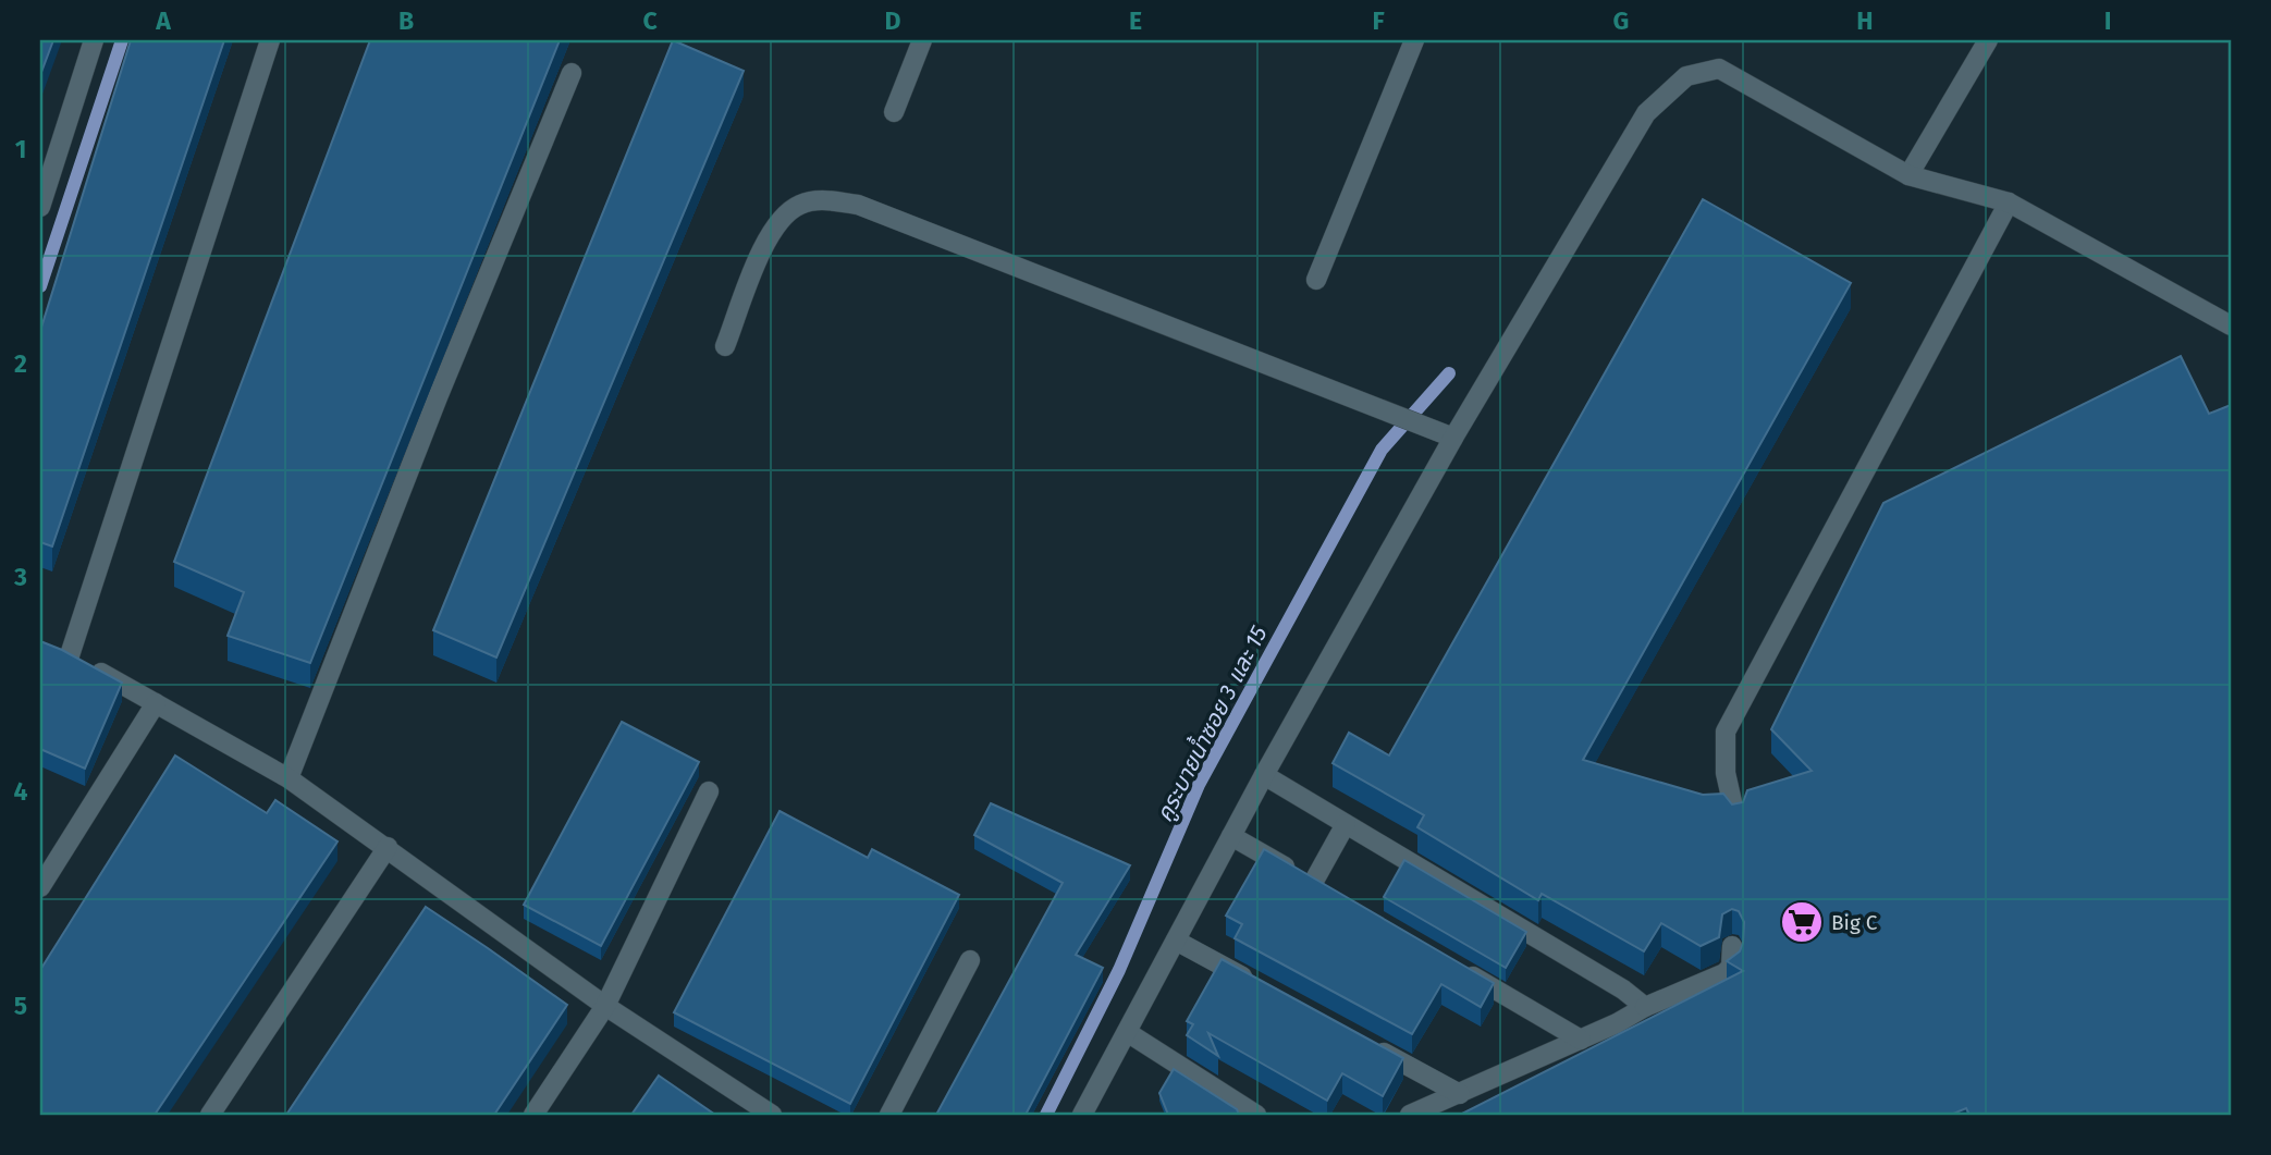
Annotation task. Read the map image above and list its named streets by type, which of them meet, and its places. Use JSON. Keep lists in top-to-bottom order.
{
  "water": ["คูระบายน้ำซอย 3 และ 15"],
  "places": {
    "supermarket": ["Big C"]
  },
  "grid": {
    "columns": [
      "A",
      "B",
      "C",
      "D",
      "E",
      "F",
      "G",
      "H",
      "I"
    ],
    "rows": [
      "1",
      "2",
      "3",
      "4",
      "5"
    ]
  }
}
